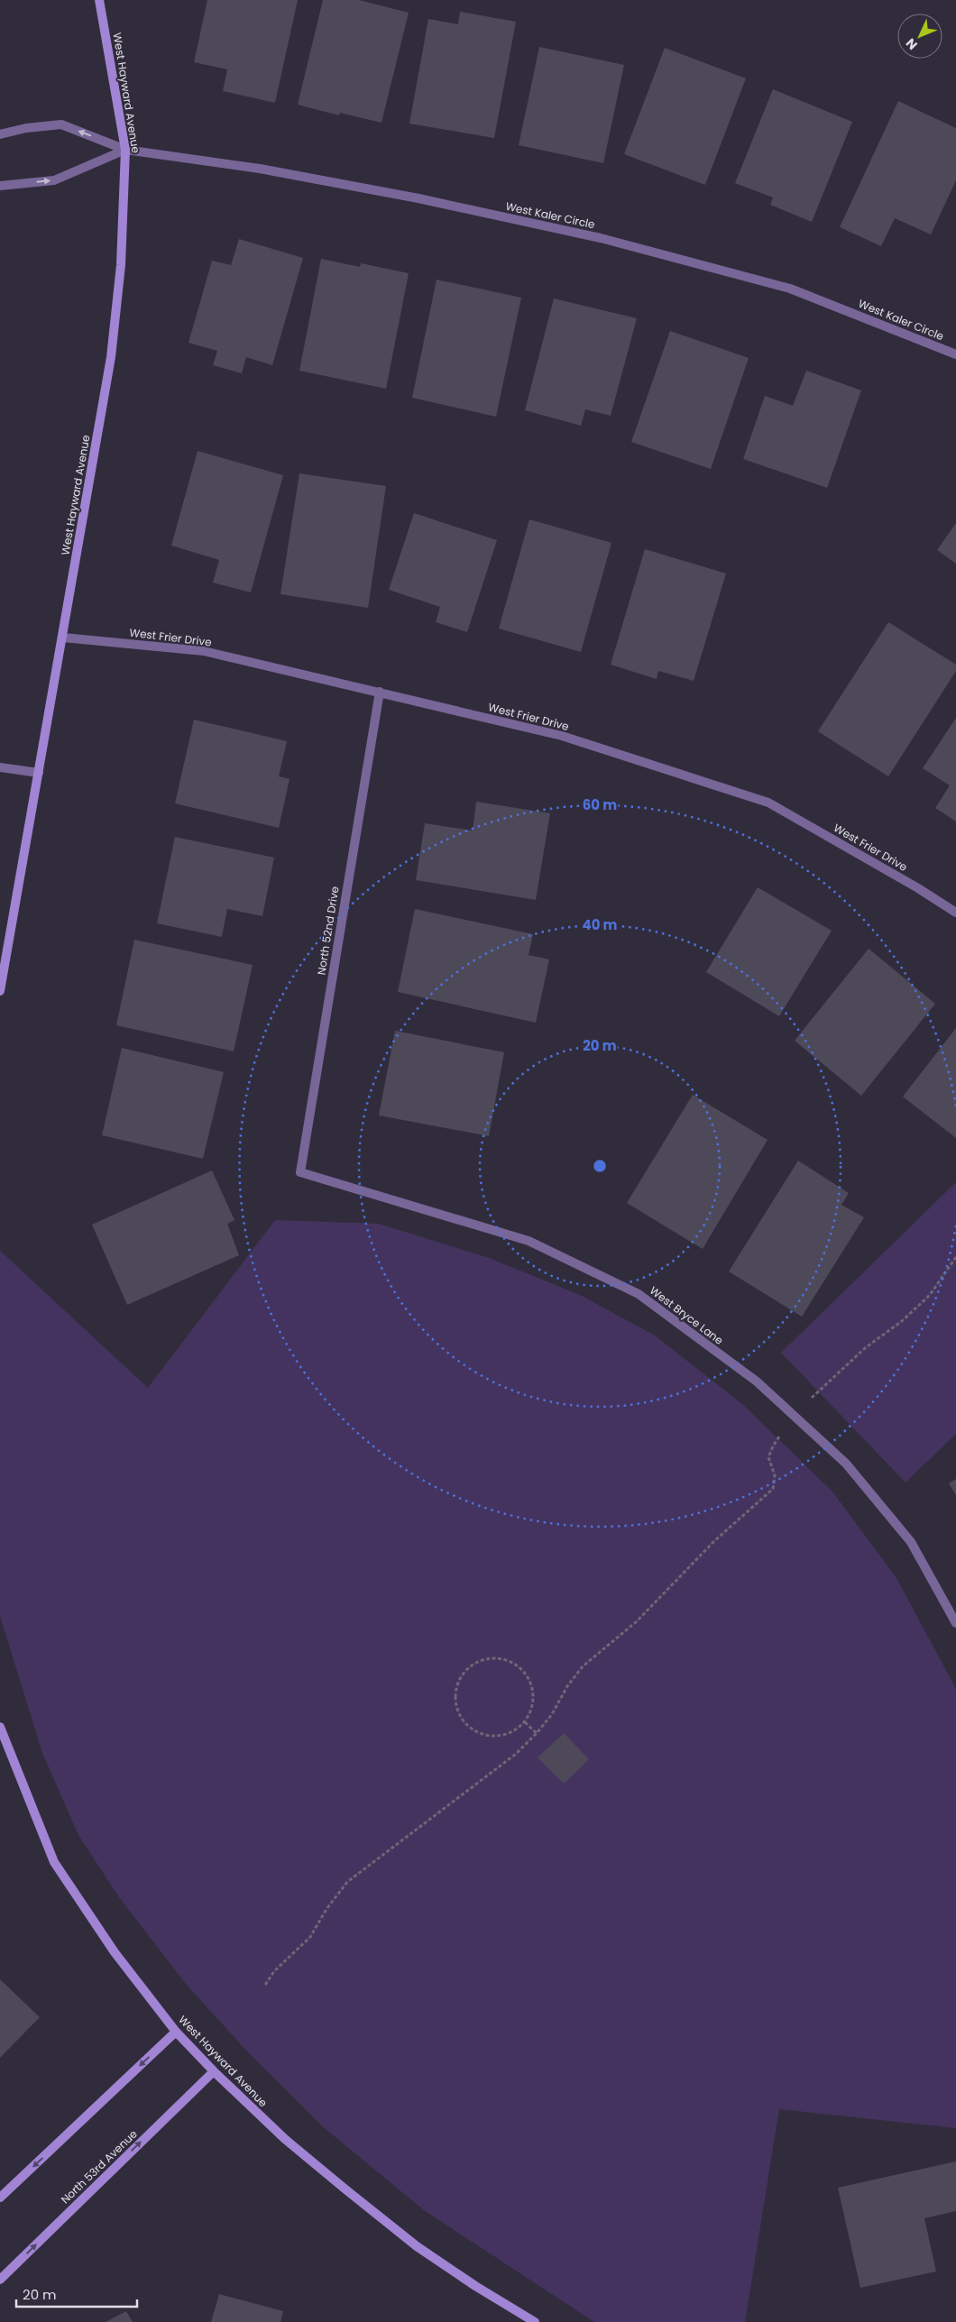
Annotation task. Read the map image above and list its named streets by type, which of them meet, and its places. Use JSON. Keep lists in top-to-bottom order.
{
  "streets": {
    "street": [
      "West Hayward Avenue",
      "West Kaler Circle",
      "West Frier Drive",
      "North 52nd Drive",
      "West Bryce Lane",
      "North 53rd Avenue"
    ]
  },
  "crossings": [
    ["West Hayward Avenue", "West Kaler Circle"],
    ["West Hayward Avenue", "West Frier Drive"],
    ["West Hayward Avenue", "North 53rd Avenue"],
    ["West Frier Drive", "North 52nd Drive"],
    ["North 52nd Drive", "West Bryce Lane"]
  ],
  "scale_bar": "20 m",
  "north": "bottom left",
  "rings": ["60 m", "40 m", "20 m"]
}
